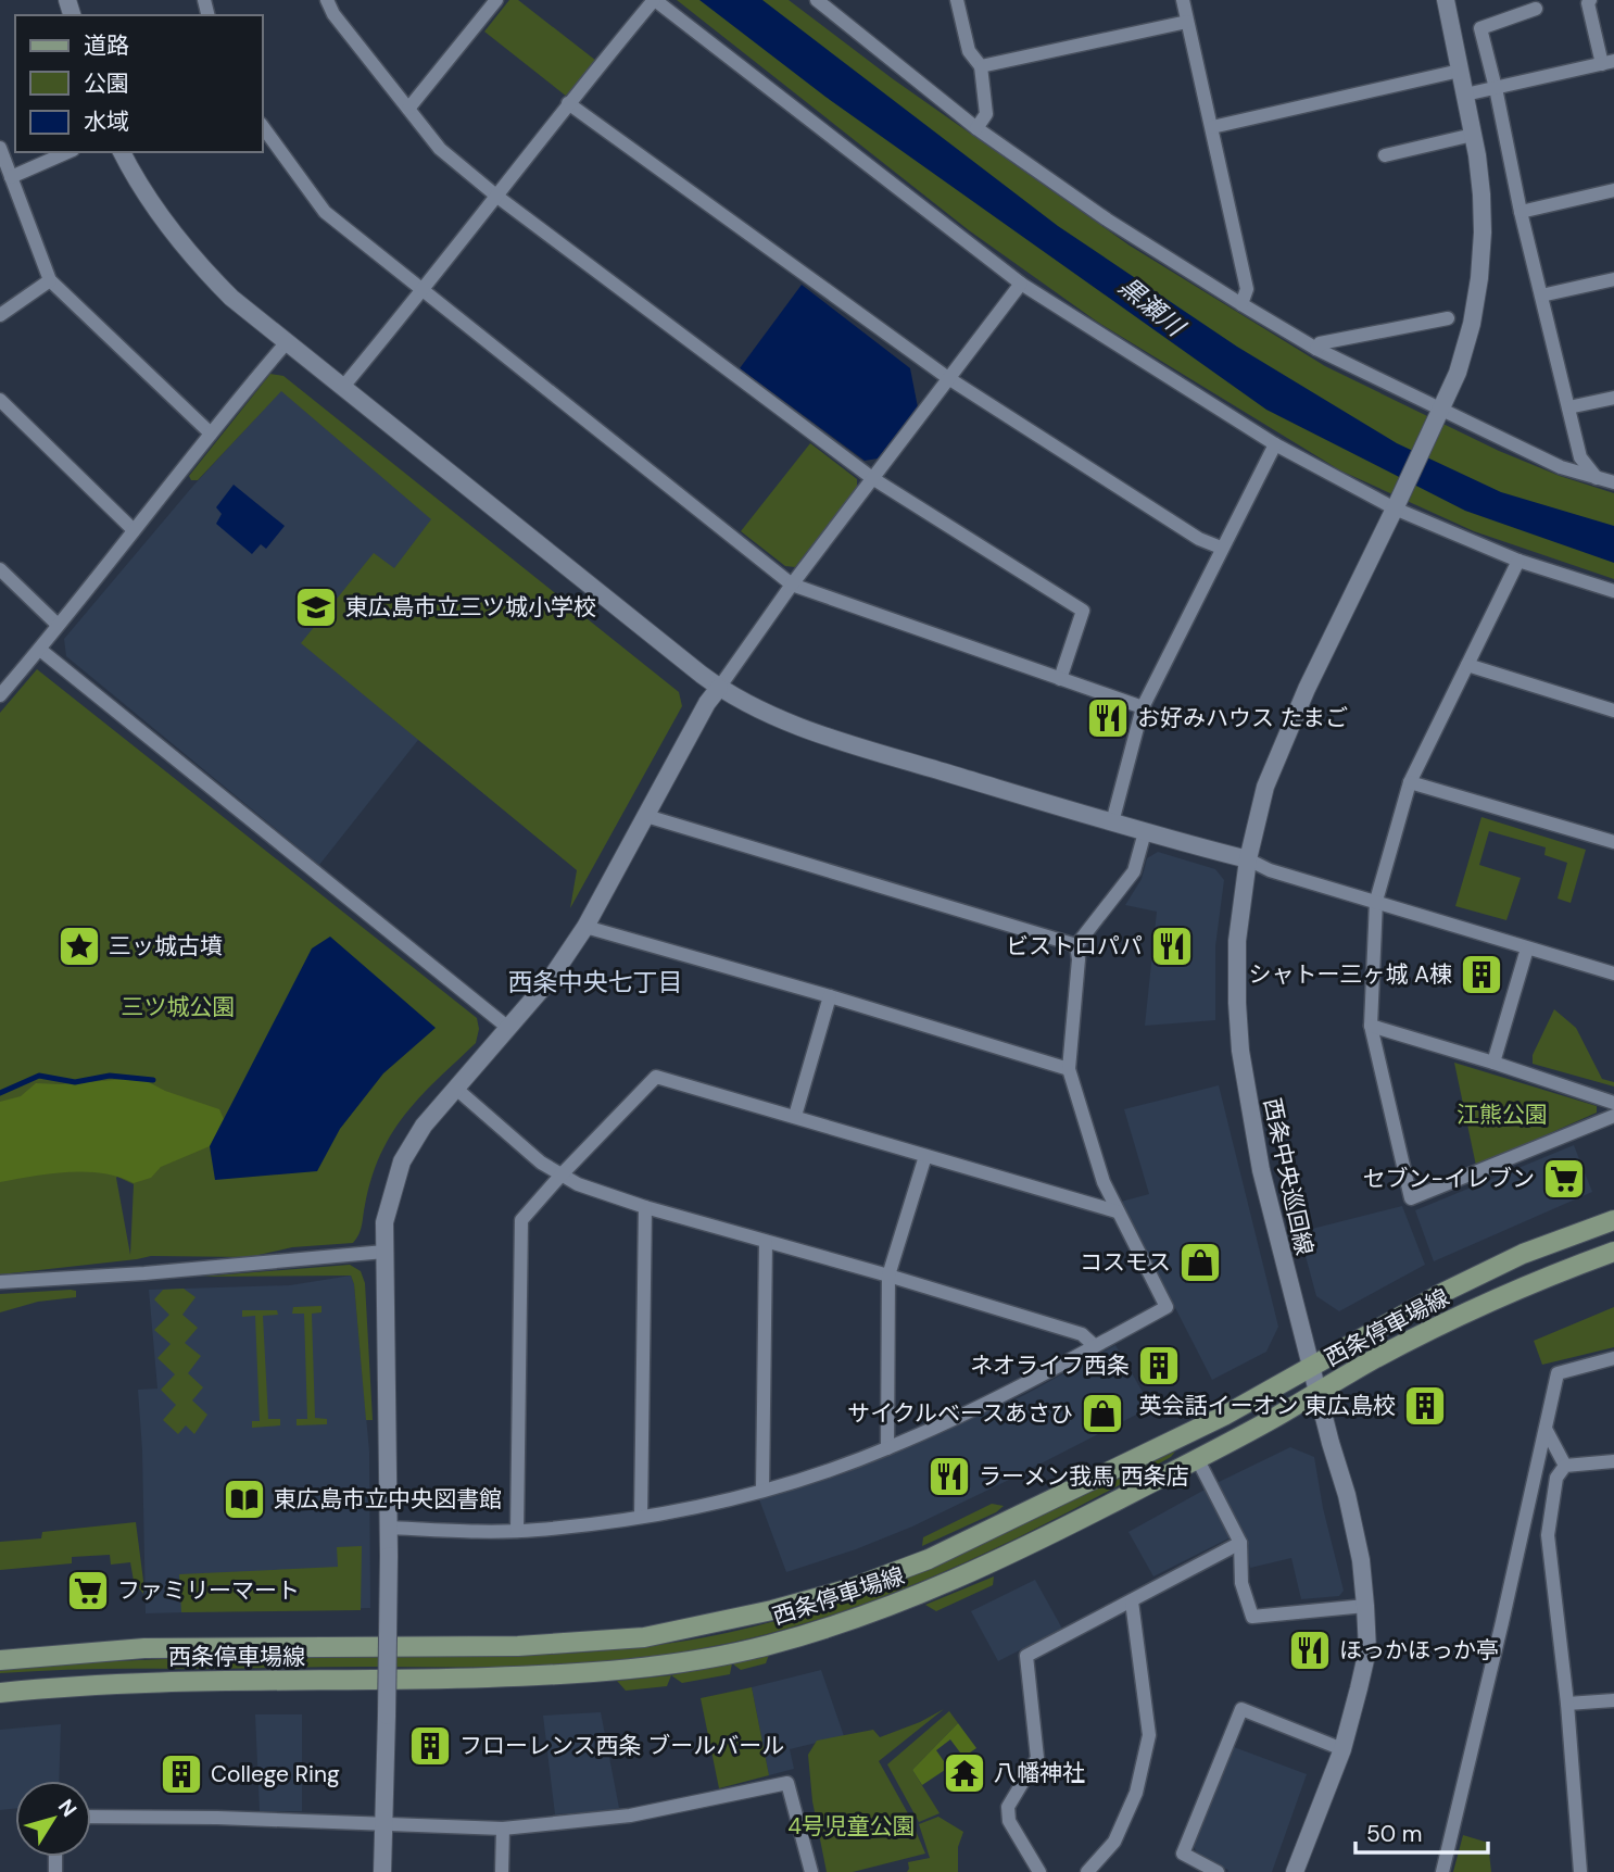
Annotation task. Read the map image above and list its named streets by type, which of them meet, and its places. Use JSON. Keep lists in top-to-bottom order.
{
  "streets": {
    "main road": ["西条停車場線"],
    "street": ["西条中央巡回線"]
  },
  "crossings": [
    ["西条中央巡回線", "西条停車場線"]
  ],
  "districts": ["西条中央七丁目"],
  "water": ["黒瀬川"],
  "parks": ["三ツ城公園", "江熊公園", "4号児童公園"],
  "places": {
    "school or university": ["東広島市立三ツ城小学校"],
    "restaurant": [
      "お好みハウス たまご",
      "ビストロパパ",
      "ラーメン我馬 西条店",
      "ほっかほっか亭"
    ],
    "place": ["三ッ城古墳"],
    "building": [
      "シャトー三ヶ城 A棟",
      "ネオライフ西条",
      "英会話イーオン 東広島校",
      "フローレンス西条 ブールバール",
      "College Ring"
    ],
    "supermarket": ["セブン-イレブン", "ファミリーマート"],
    "shop": ["コスモス", "サイクルベースあさひ"],
    "library": ["東広島市立中央図書館"],
    "temple": ["八幡神社"]
  },
  "legend": ["道路", "公園", "水域"],
  "scale_bar": "50 m",
  "north": "top right"
}
